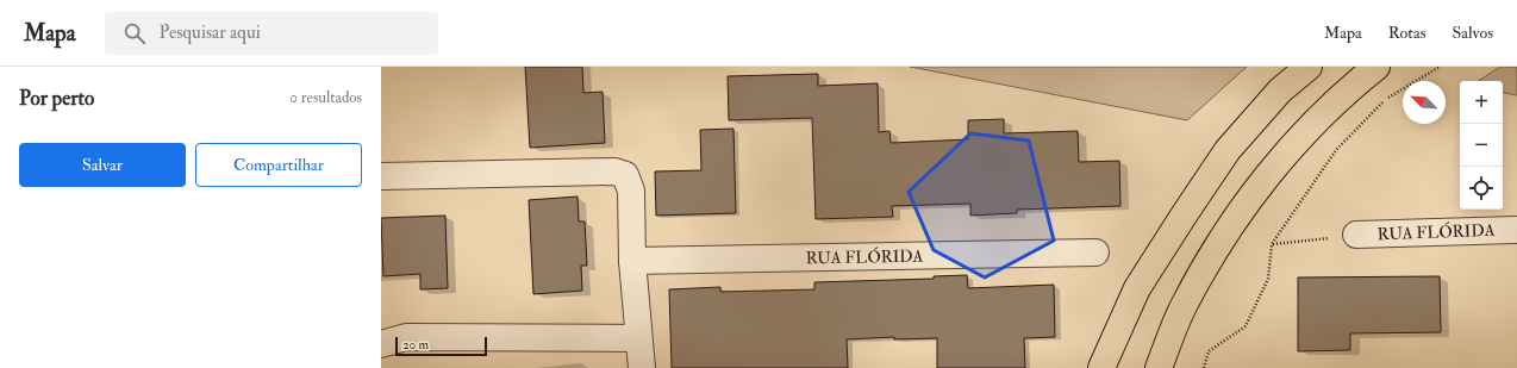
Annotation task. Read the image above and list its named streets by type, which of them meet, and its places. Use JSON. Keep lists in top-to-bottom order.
{
  "streets": {
    "street": ["RUA FLÓRIDA"]
  },
  "scale_bar": "20 m",
  "north": "top left",
  "page": {
    "header": "Mapa",
    "search": "Pesquisar aqui",
    "nav": ["Mapa", "Rotas", "Salvos"],
    "heading": ["Por perto", "0 resultados"],
    "map_buttons": ["+", "−"],
    "buttons": ["Salvar", "Compartilhar"],
    "scale": "20 m"
  }
}
